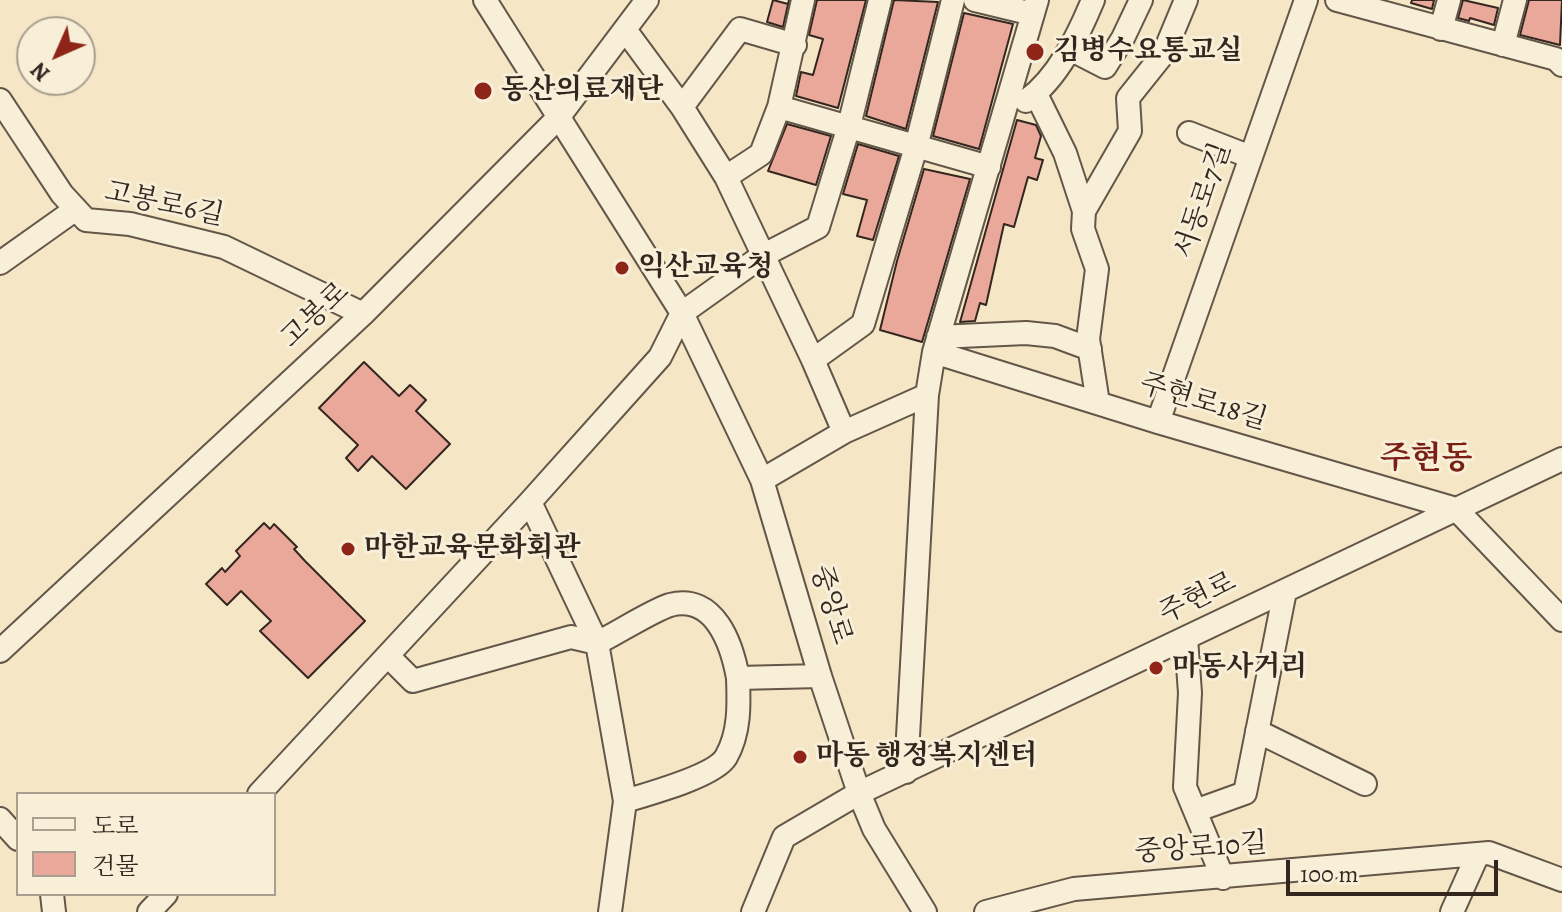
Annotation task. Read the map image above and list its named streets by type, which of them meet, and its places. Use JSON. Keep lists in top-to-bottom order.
{
  "streets": {
    "street": [
      "서동로7길",
      "고봉로6길",
      "고봉로",
      "주현로18길",
      "주현로",
      "중앙로",
      "중앙로10길"
    ]
  },
  "crossings": [
    ["서동로7길", "주현로18길"],
    ["고봉로6길", "고봉로"],
    ["고봉로", "중앙로"],
    ["주현로18길", "주현로"],
    ["주현로", "중앙로"]
  ],
  "districts": ["주현동"],
  "places": [
    "김병수요통교실",
    "동산의료재단",
    "익산교육청",
    "마한교육문화회관",
    "마동사거리",
    "마동 행정복지센터"
  ],
  "legend": ["도로", "건물"],
  "scale_bar": "100 m",
  "north": "bottom left"
}
